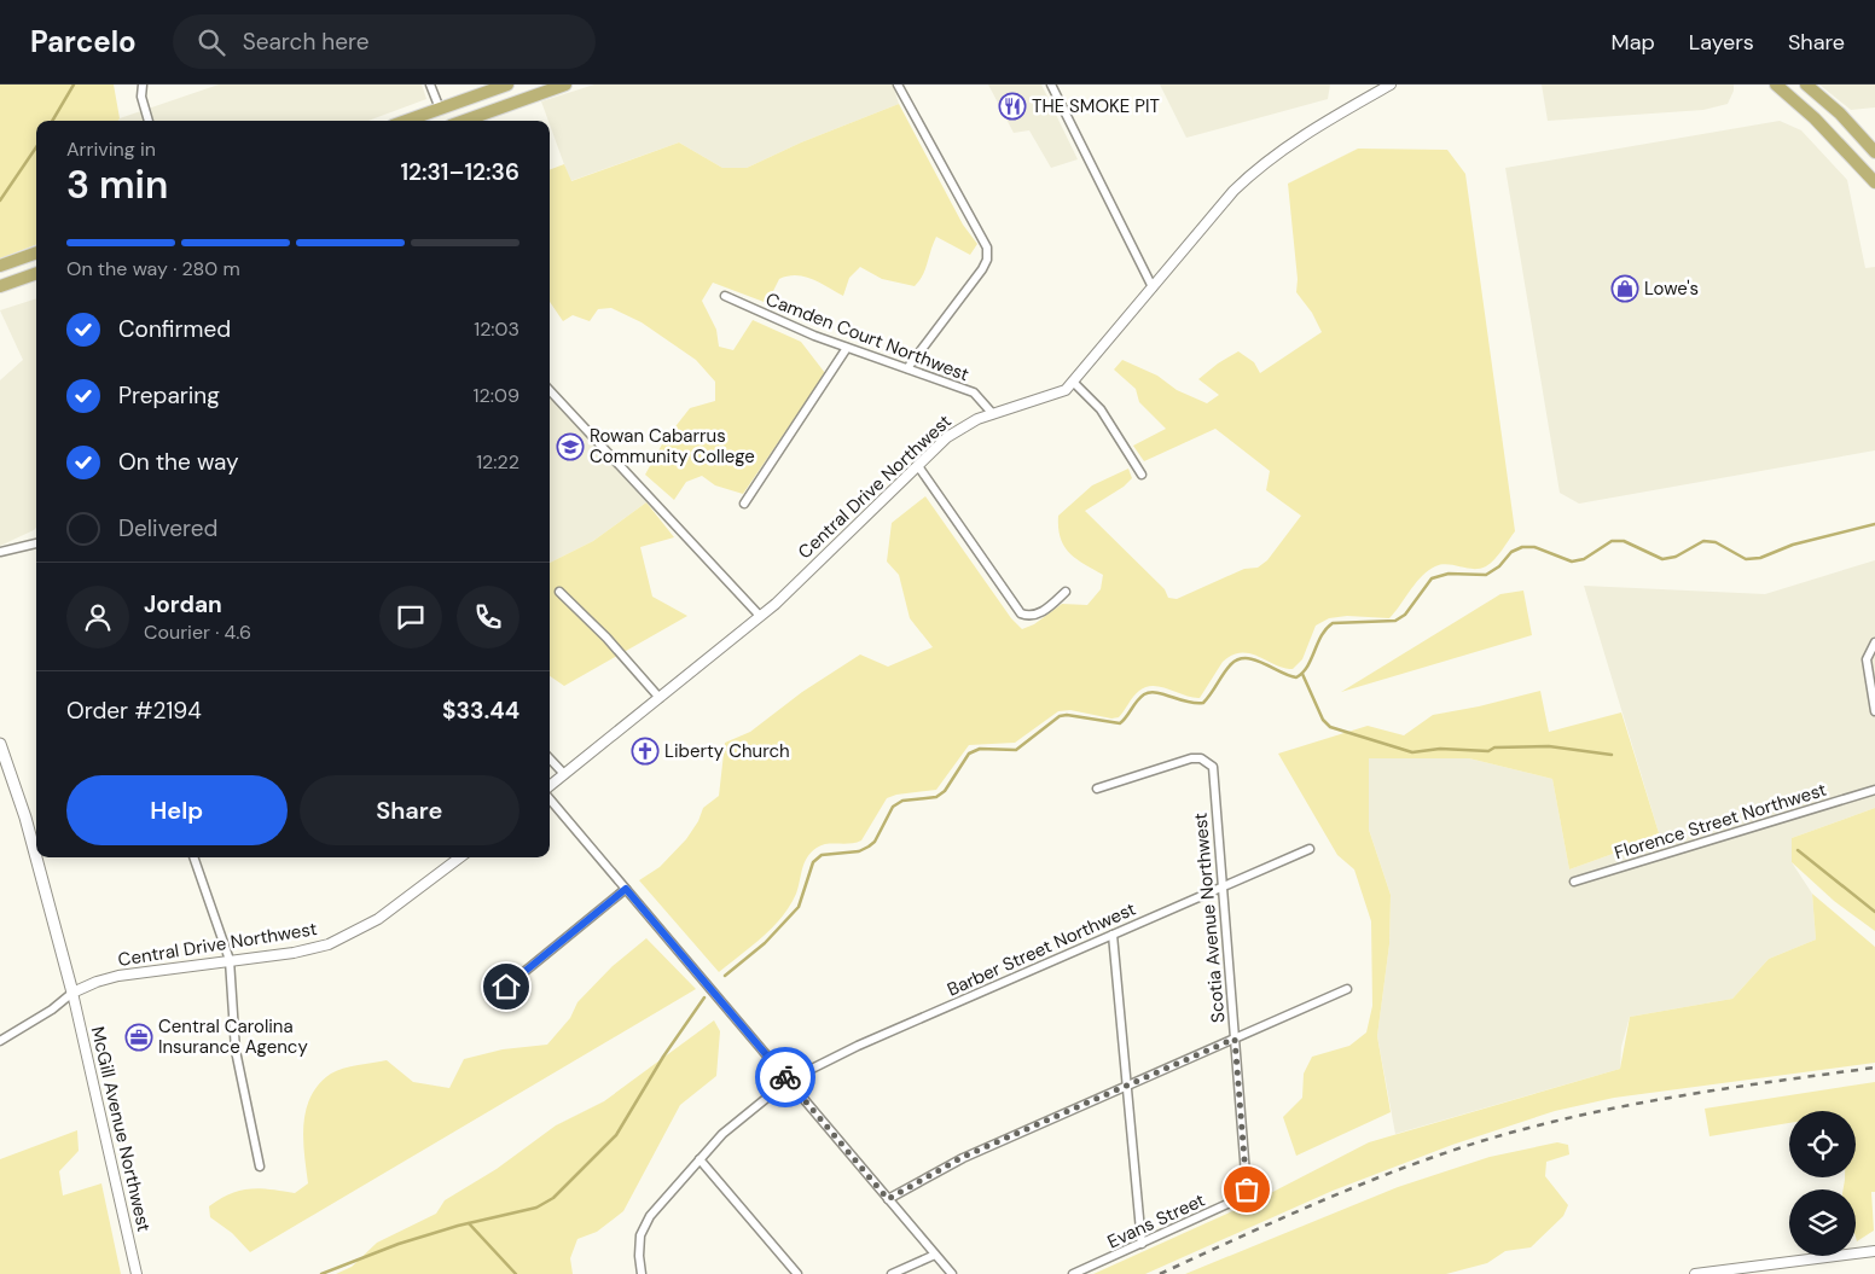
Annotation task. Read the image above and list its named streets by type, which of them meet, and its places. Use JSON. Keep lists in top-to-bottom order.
{
  "streets": {
    "street": [
      "Camden Court Northwest",
      "Central Drive Northwest",
      "Florence Street Northwest",
      "Scotia Avenue Northwest",
      "Barber Street Northwest",
      "McGill Avenue Northwest",
      "Evans Street"
    ]
  },
  "crossings": [
    ["Camden Court Northwest", "Central Drive Northwest"],
    ["Central Drive Northwest", "McGill Avenue Northwest"],
    ["Scotia Avenue Northwest", "Barber Street Northwest"],
    ["Scotia Avenue Northwest", "Evans Street"]
  ],
  "places": {
    "restaurant": ["THE SMOKE PIT"],
    "shop": ["Lowe's"],
    "school or university": ["Rowan Cabarrus Community College"],
    "church": ["Liberty Church"],
    "office": ["Central Carolina Insurance Agency"]
  },
  "page": {
    "header": "Parcelo",
    "search": "Search here",
    "nav": ["Map", "Layers", "Share"],
    "heading": ["3 min", "Arriving in", "12:31–12:36"],
    "panel": [
      "Jordan",
      "Courier · 4.6",
      "Order #2194",
      "$33.44"
    ],
    "bar": "On the way · 280 m",
    "list": [
      ["Confirmed", "12:03"],
      ["Preparing", "12:09"],
      ["On the way", "12:22"],
      "Delivered"
    ],
    "buttons": ["Help", "Share"]
  }
}
